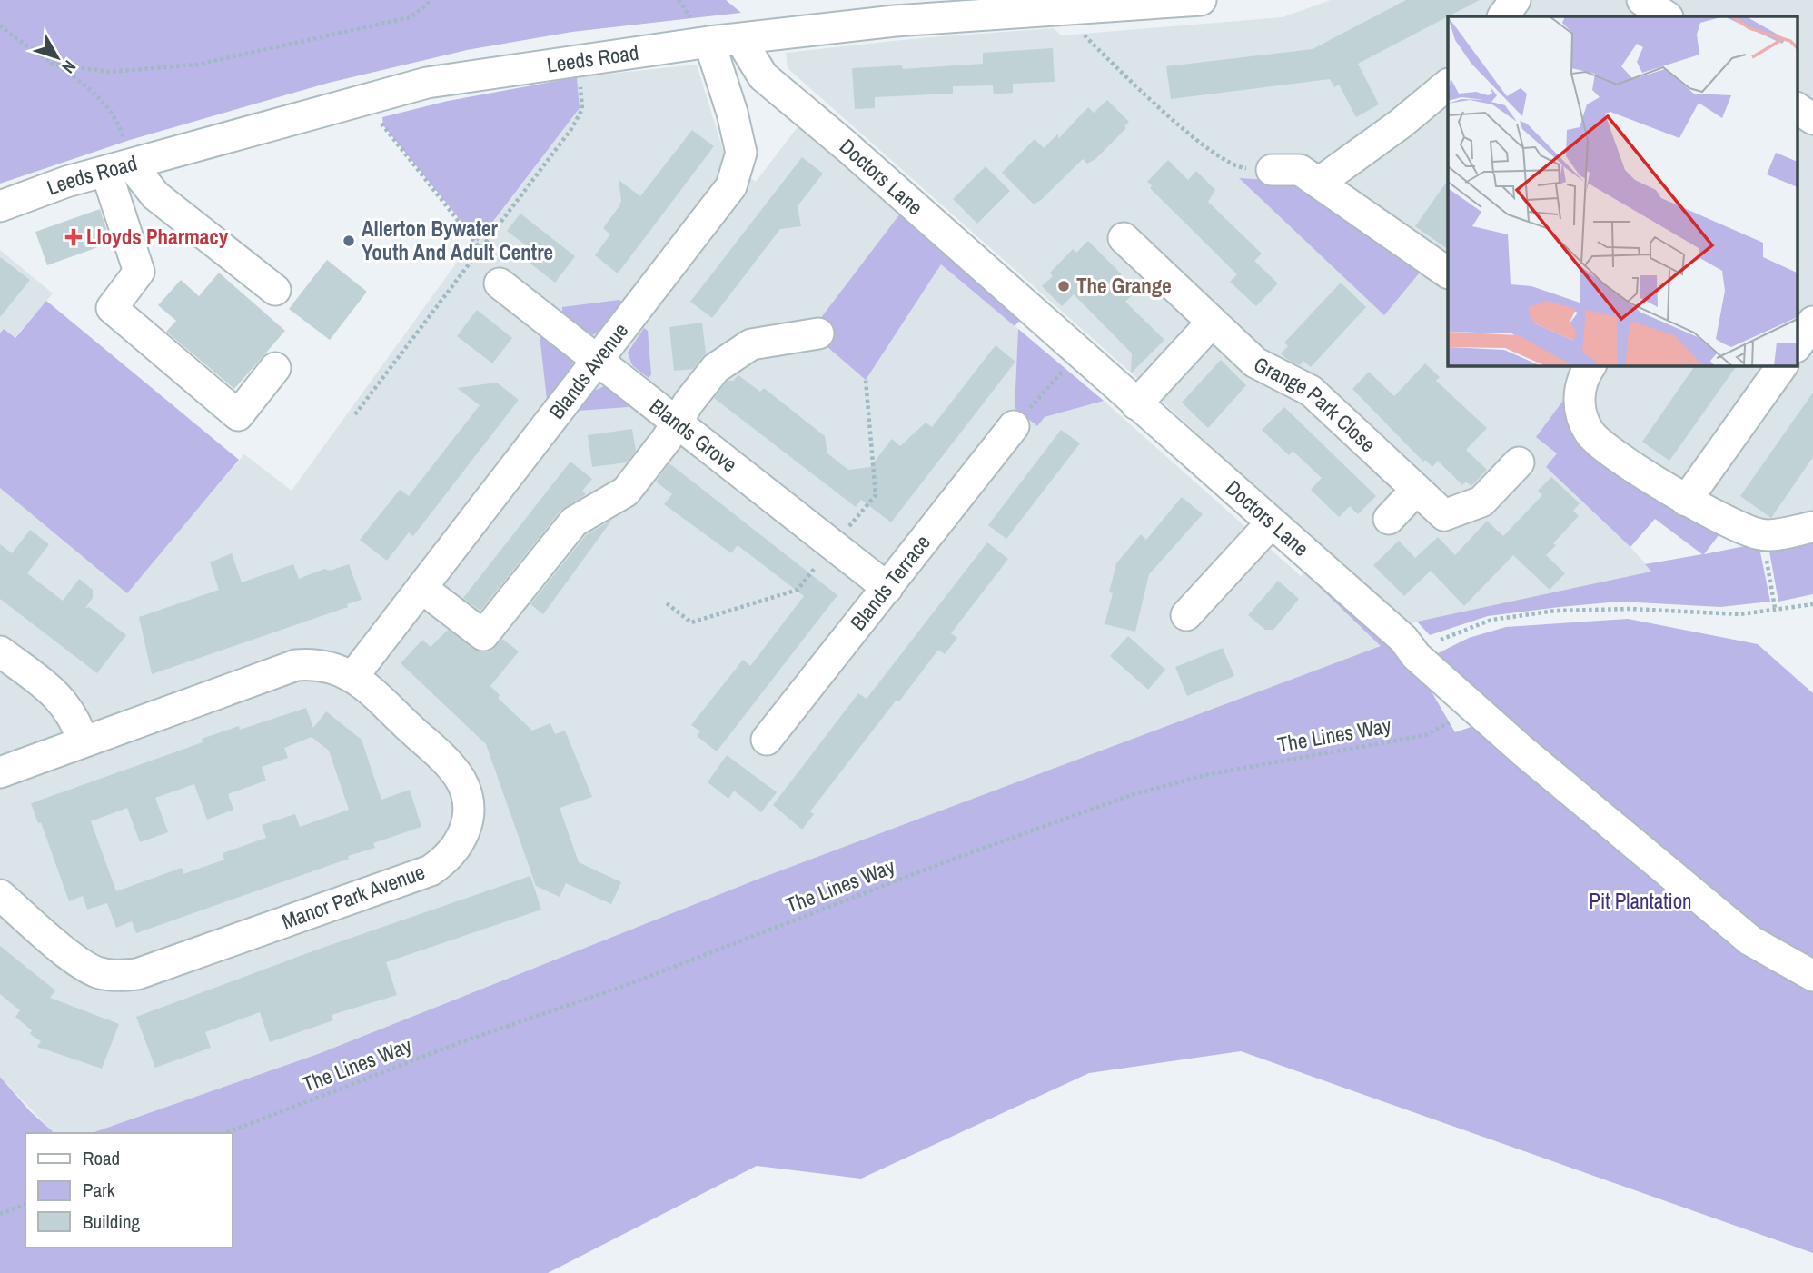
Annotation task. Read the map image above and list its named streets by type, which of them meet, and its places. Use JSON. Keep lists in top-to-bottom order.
{
  "streets": {
    "street": [
      "Leeds Road",
      "Doctors Lane",
      "Blands Avenue",
      "Grange Park Close",
      "Blands Grove",
      "Blands Terrace",
      "Manor Park Avenue"
    ],
    "path": ["The Lines Way"]
  },
  "crossings": [
    ["Leeds Road", "Doctors Lane"],
    ["Leeds Road", "Blands Avenue"],
    ["Doctors Lane", "The Lines Way"],
    ["Blands Avenue", "Blands Grove"],
    ["Blands Avenue", "Manor Park Avenue"],
    ["Blands Grove", "Blands Terrace"]
  ],
  "parks": ["Pit Plantation"],
  "places": {
    "health": ["Lloyds Pharmacy"],
    "other": ["Allerton Bywater Youth And Adult Centre", "The Grange"]
  },
  "legend": ["Road", "Park", "Building"],
  "north": "bottom right"
}
